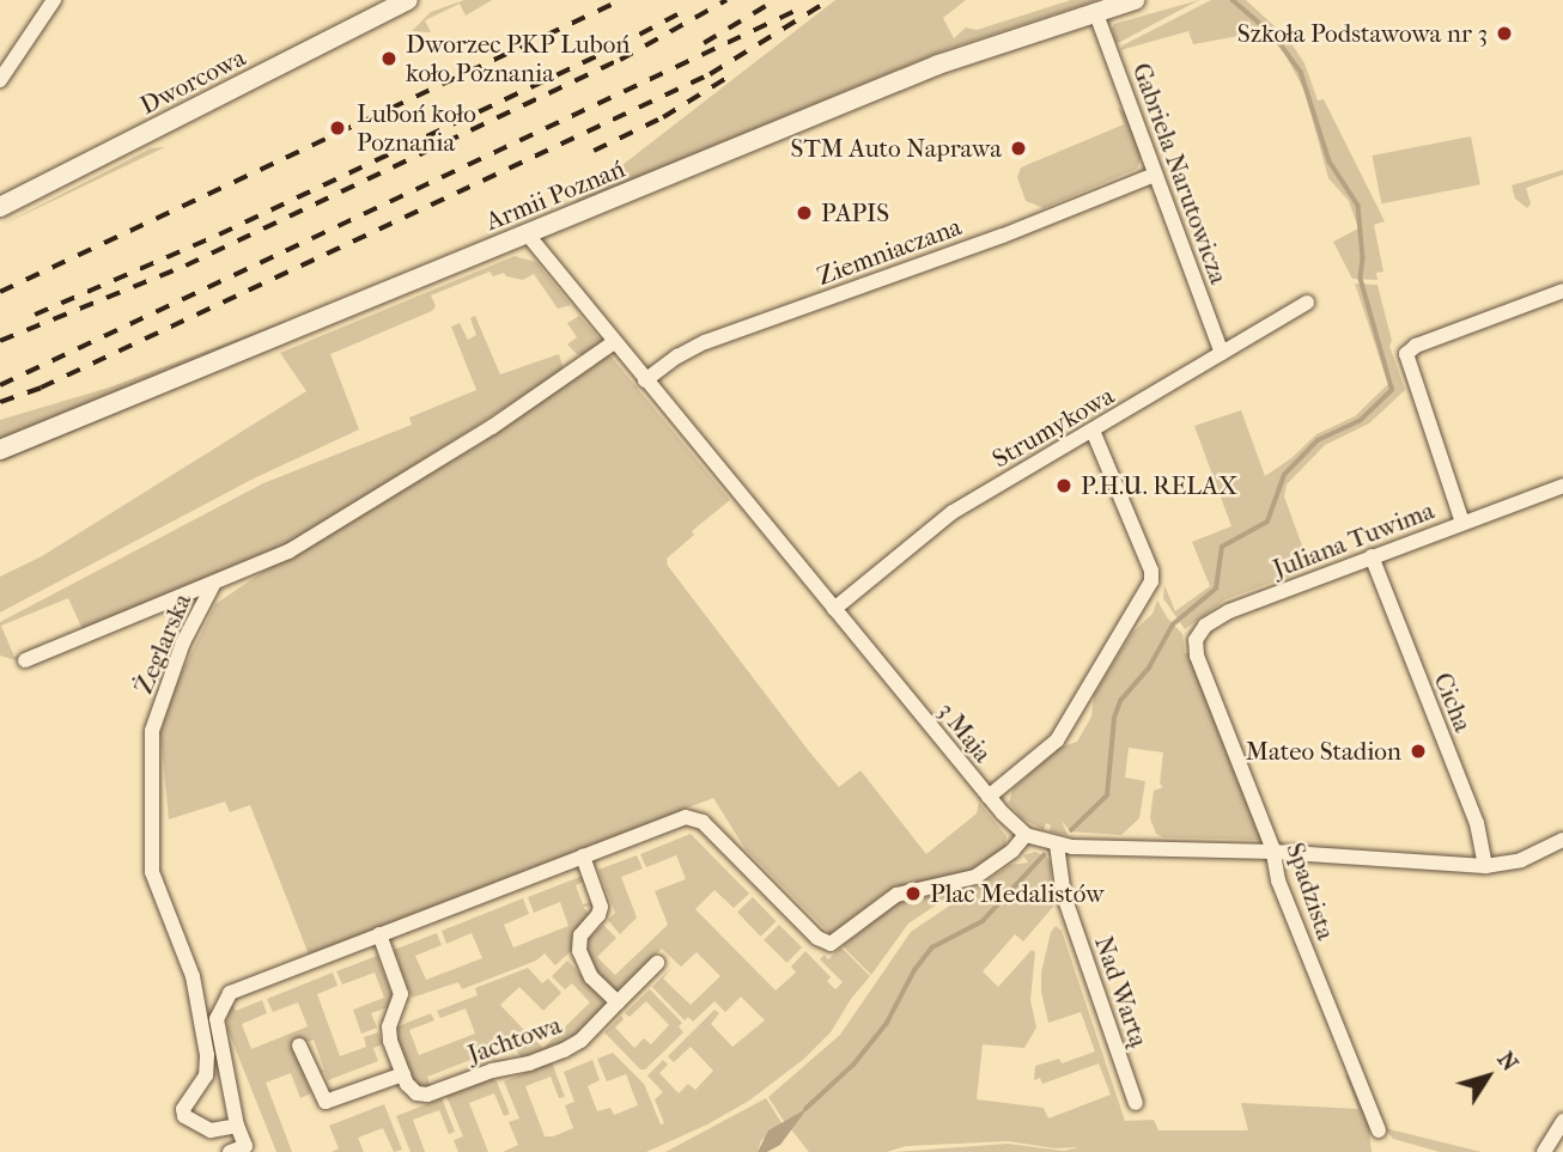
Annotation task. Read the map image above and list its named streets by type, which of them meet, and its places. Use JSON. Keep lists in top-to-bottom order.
{
  "streets": {
    "main road": ["Dworcowa", "Armii Poznań"],
    "street": [
      "Gabriela Narutowicza",
      "Ziemniaczana",
      "Strumykowa",
      "Juliana Tuwima",
      "Żeglarska",
      "Cicha",
      "3 Maja",
      "Spadzista",
      "Nad Wartą",
      "Jachtowa"
    ]
  },
  "crossings": [
    ["Gabriela Narutowicza", "Armii Poznań"],
    ["Gabriela Narutowicza", "Ziemniaczana"],
    ["Gabriela Narutowicza", "Strumykowa"],
    ["Armii Poznań", "3 Maja"],
    ["Ziemniaczana", "3 Maja"],
    ["Strumykowa", "3 Maja"],
    ["Juliana Tuwima", "Cicha"],
    ["Juliana Tuwima", "Spadzista"],
    ["Żeglarska", "3 Maja"],
    ["Cicha", "3 Maja"],
    ["3 Maja", "Spadzista"],
    ["3 Maja", "Nad Wartą"]
  ],
  "places": [
    "Szkoła Podstawowa nr 3",
    "Dworzec PKP Luboń koło Poznania",
    "Luboń koło Poznania",
    "STM Auto Naprawa",
    "PAPIS",
    "P.H.U. RELAX",
    "Mateo Stadion",
    "Plac Medalistów"
  ],
  "north": "top right"
}
